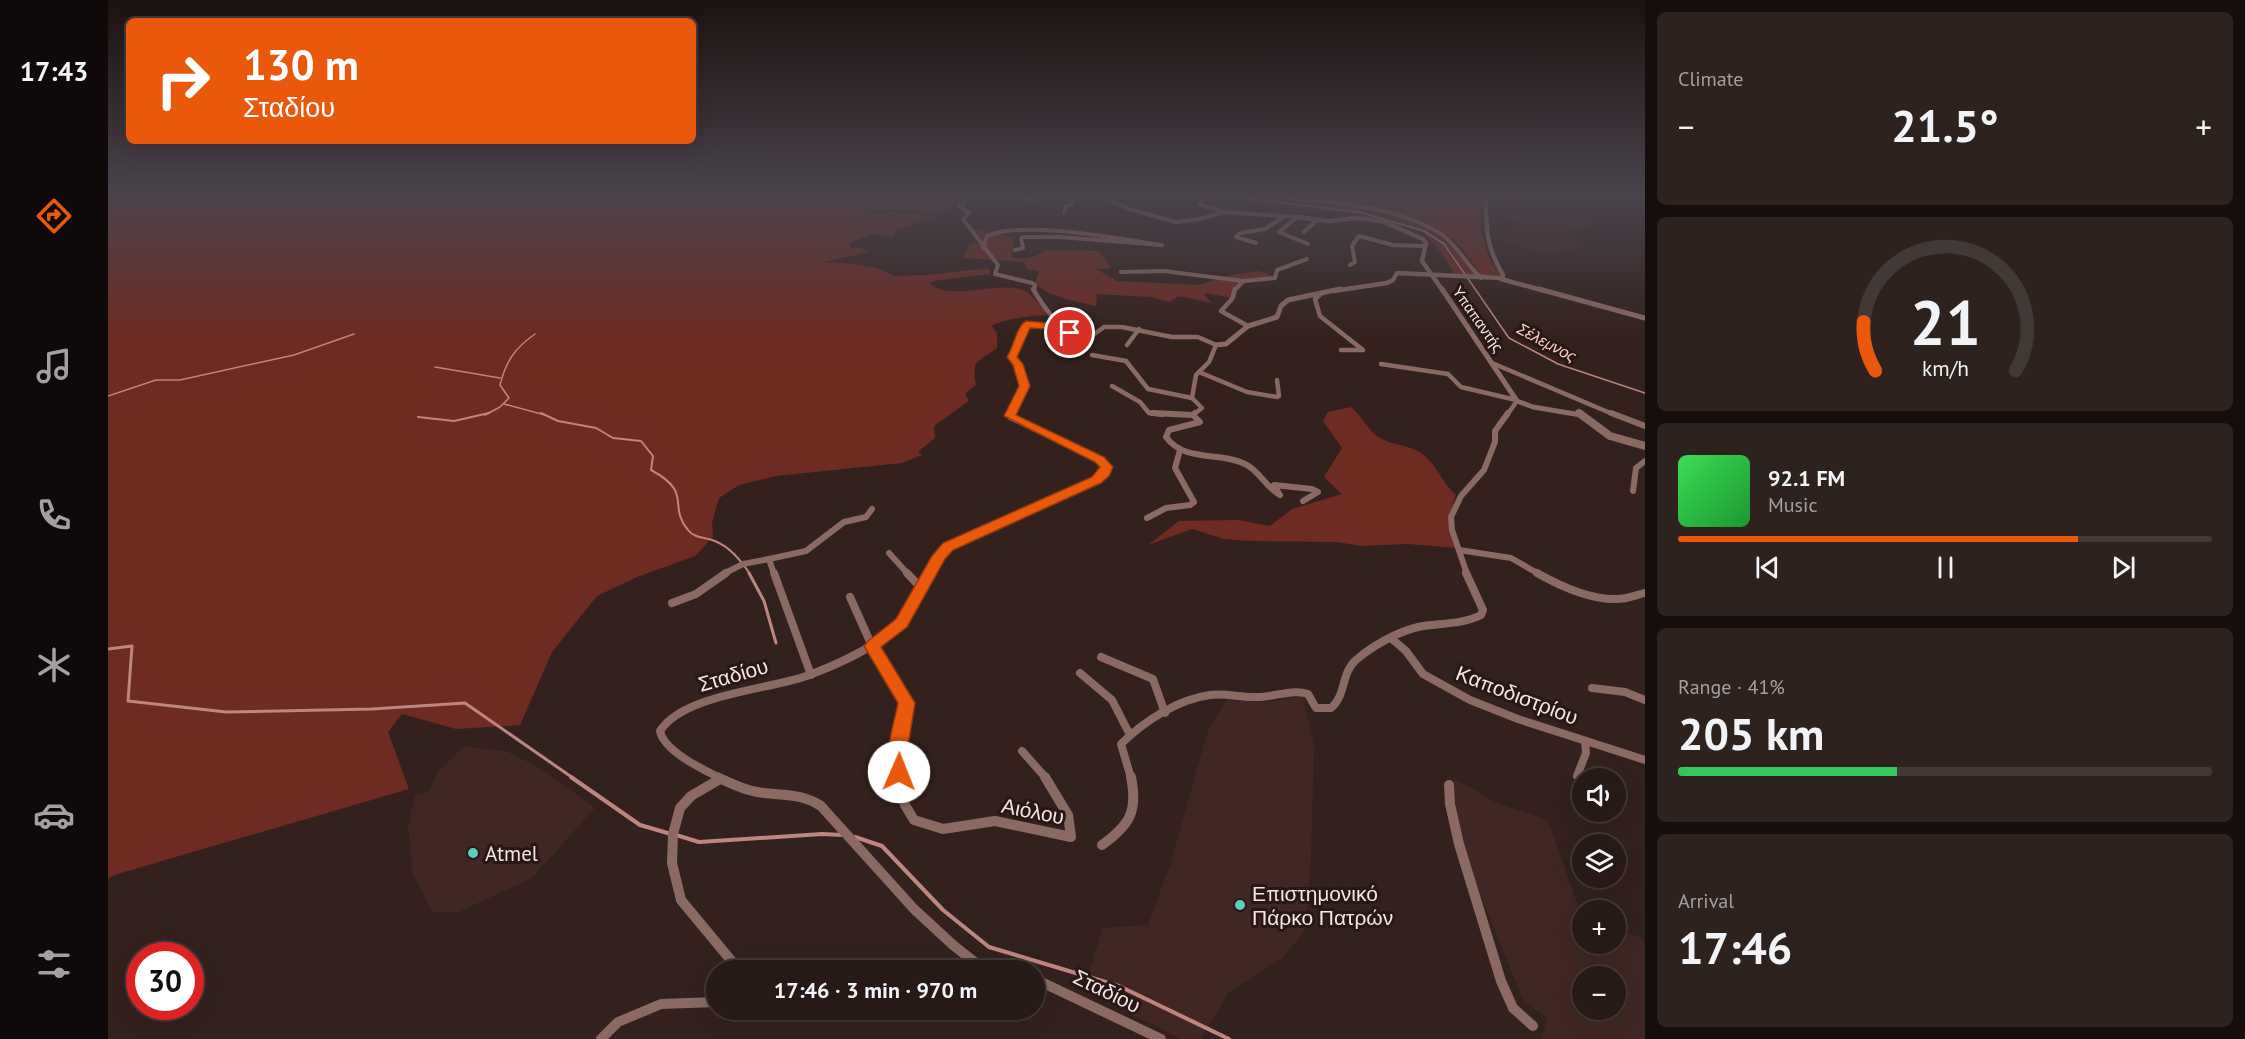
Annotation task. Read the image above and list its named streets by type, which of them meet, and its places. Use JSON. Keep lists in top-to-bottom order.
{
  "streets": {
    "street": [
      "Υπαπαντής",
      "Σταδίου",
      "Καποδιστρίου",
      "Αιόλου"
    ]
  },
  "crossings": [
    ["Σταδίου", "Αιόλου"]
  ],
  "water": ["Σέλεμνος"],
  "places": ["Atmel", "Επιστημονικό Πάρκο Πατρών"],
  "page": {
    "tabs": "17:43",
    "tile": [
      "Climate",
      ["Range · 41%", "205 km"],
      ["Arrival", "17:46"]
    ],
    "turn": ["130 m", "Σταδίου"],
    "heat": ["−", "21.5°", "+"],
    "song": ["92.1 FM", "Music"],
    "map_buttons": ["+", "−"],
    "limit": "30",
    "trip": "17:46 · 3 min · 970 m",
    "gauge": ["21", "km/h"]
  }
}
